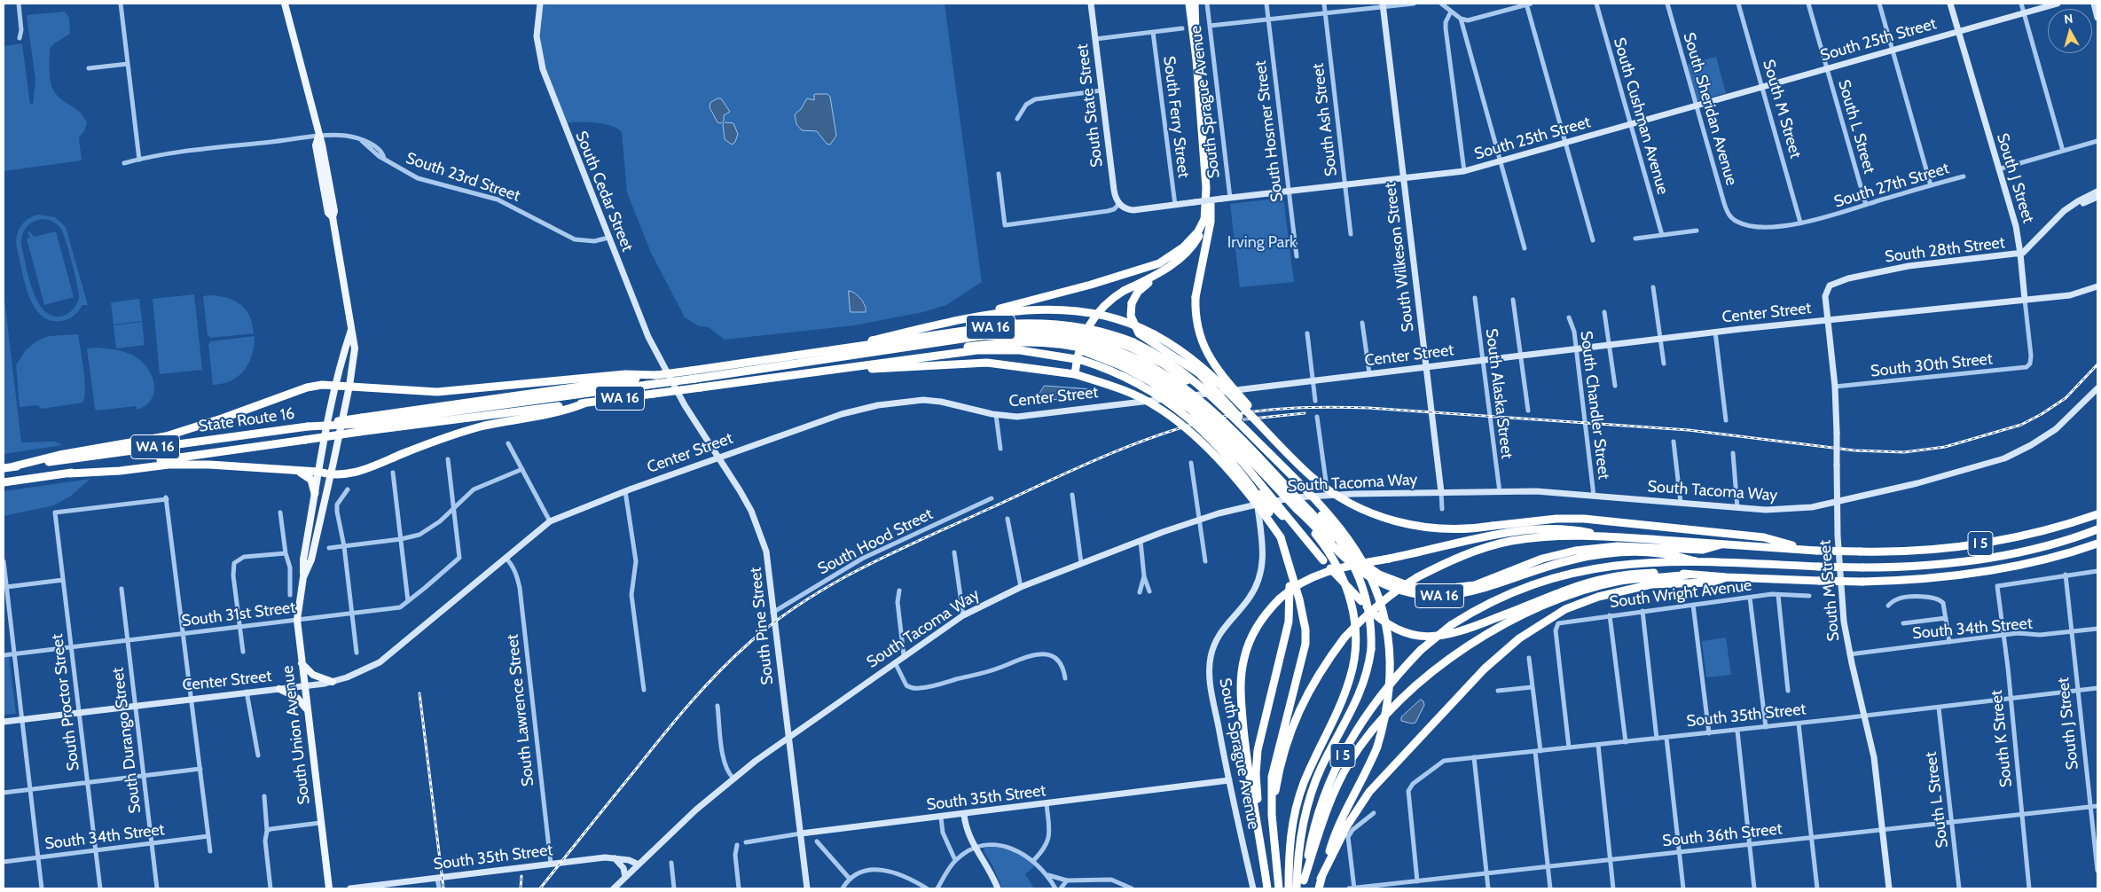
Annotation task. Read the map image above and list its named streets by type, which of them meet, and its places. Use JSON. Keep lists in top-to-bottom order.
{
  "streets": {
    "highway": ["WA 16", "State Route 16", "I 5"],
    "main road": [
      "South 25th Street",
      "South Sprague Avenue",
      "South State Street",
      "South M Street",
      "South J Street",
      "South Cedar Street",
      "South 28th Street",
      "South Wilkeson Street",
      "Center Street",
      "South Tacoma Way",
      "South Pine Street",
      "South 35th Street",
      "South Union Avenue"
    ],
    "street": [
      "South Sheridan Avenue",
      "South Cushman Avenue",
      "South Ferry Street",
      "South Ash Street",
      "South L Street",
      "South Hosmer Street",
      "South 23rd Street",
      "South 27th Street",
      "South 30th Street",
      "South Alaska Street",
      "South Chandler Street",
      "South Hood Street",
      "South Wright Avenue",
      "South 31st Street",
      "South 34th Street",
      "South Proctor Street",
      "South Lawrence Street",
      "South K Street",
      "South Durango Street",
      "South 36th Street"
    ]
  },
  "crossings": [
    ["South 25th Street", "South Sprague Avenue"],
    ["South 25th Street", "South State Street"],
    ["South 25th Street", "South Sheridan Avenue"],
    ["South 25th Street", "South M Street"],
    ["South 25th Street", "South Cushman Avenue"],
    ["South 25th Street", "South Ferry Street"],
    ["South 25th Street", "South Ash Street"],
    ["South 25th Street", "South L Street"],
    ["South 25th Street", "South Hosmer Street"],
    ["South 25th Street", "South J Street"],
    ["South 25th Street", "South Wilkeson Street"],
    ["South Sprague Avenue", "South Tacoma Way"],
    ["South Sprague Avenue", "South 35th Street"],
    ["South Sheridan Avenue", "South M Street"],
    ["South Sheridan Avenue", "South 27th Street"],
    ["South M Street", "South 27th Street"],
    ["South M Street", "South 28th Street"],
    ["South M Street", "Center Street"],
    ["South M Street", "South 30th Street"],
    ["South M Street", "South Tacoma Way"],
    ["South M Street", "South 34th Street"],
    ["South M Street", "South 35th Street"],
    ["South M Street", "South 36th Street"],
    ["South L Street", "South 27th Street"],
    ["South L Street", "South 35th Street"],
    ["South L Street", "South 36th Street"],
    ["South 23rd Street", "South Cedar Street"],
    ["South 23rd Street", "South Union Avenue"],
    ["South J Street", "South 28th Street"],
    ["South J Street", "Center Street"],
    ["South J Street", "South 30th Street"],
    ["South J Street", "South 34th Street"],
    ["South J Street", "South 35th Street"],
    ["South J Street", "South K Street"],
    ["South J Street", "South 36th Street"],
    ["South Cedar Street", "South Pine Street"],
    ["South Wilkeson Street", "Center Street"],
    ["South Wilkeson Street", "South Tacoma Way"],
    ["Center Street", "South Alaska Street"],
    ["Center Street", "South Chandler Street"],
    ["Center Street", "South Pine Street"],
    ["Center Street", "South Proctor Street"],
    ["Center Street", "South Lawrence Street"],
    ["Center Street", "South Union Avenue"],
    ["Center Street", "South Durango Street"],
    ["WA 16", "State Route 16"],
    ["WA 16", "I 5"],
    ["South Alaska Street", "South Tacoma Way"],
    ["South Chandler Street", "South Tacoma Way"],
    ["South Tacoma Way", "South Pine Street"],
    ["South Tacoma Way", "South 35th Street"],
    ["South Hood Street", "South Pine Street"],
    ["South Wright Avenue", "South 35th Street"],
    ["South 31st Street", "South Proctor Street"],
    ["South 31st Street", "South Union Avenue"],
    ["South 31st Street", "South Durango Street"],
    ["South Pine Street", "South 35th Street"],
    ["South 34th Street", "South Proctor Street"],
    ["South 34th Street", "South K Street"],
    ["South 34th Street", "South Durango Street"],
    ["South Lawrence Street", "South 35th Street"],
    ["South 35th Street", "South K Street"],
    ["South 35th Street", "South 36th Street"],
    ["South K Street", "South 36th Street"]
  ],
  "parks": ["Irving Park"],
  "north": "top"
}
